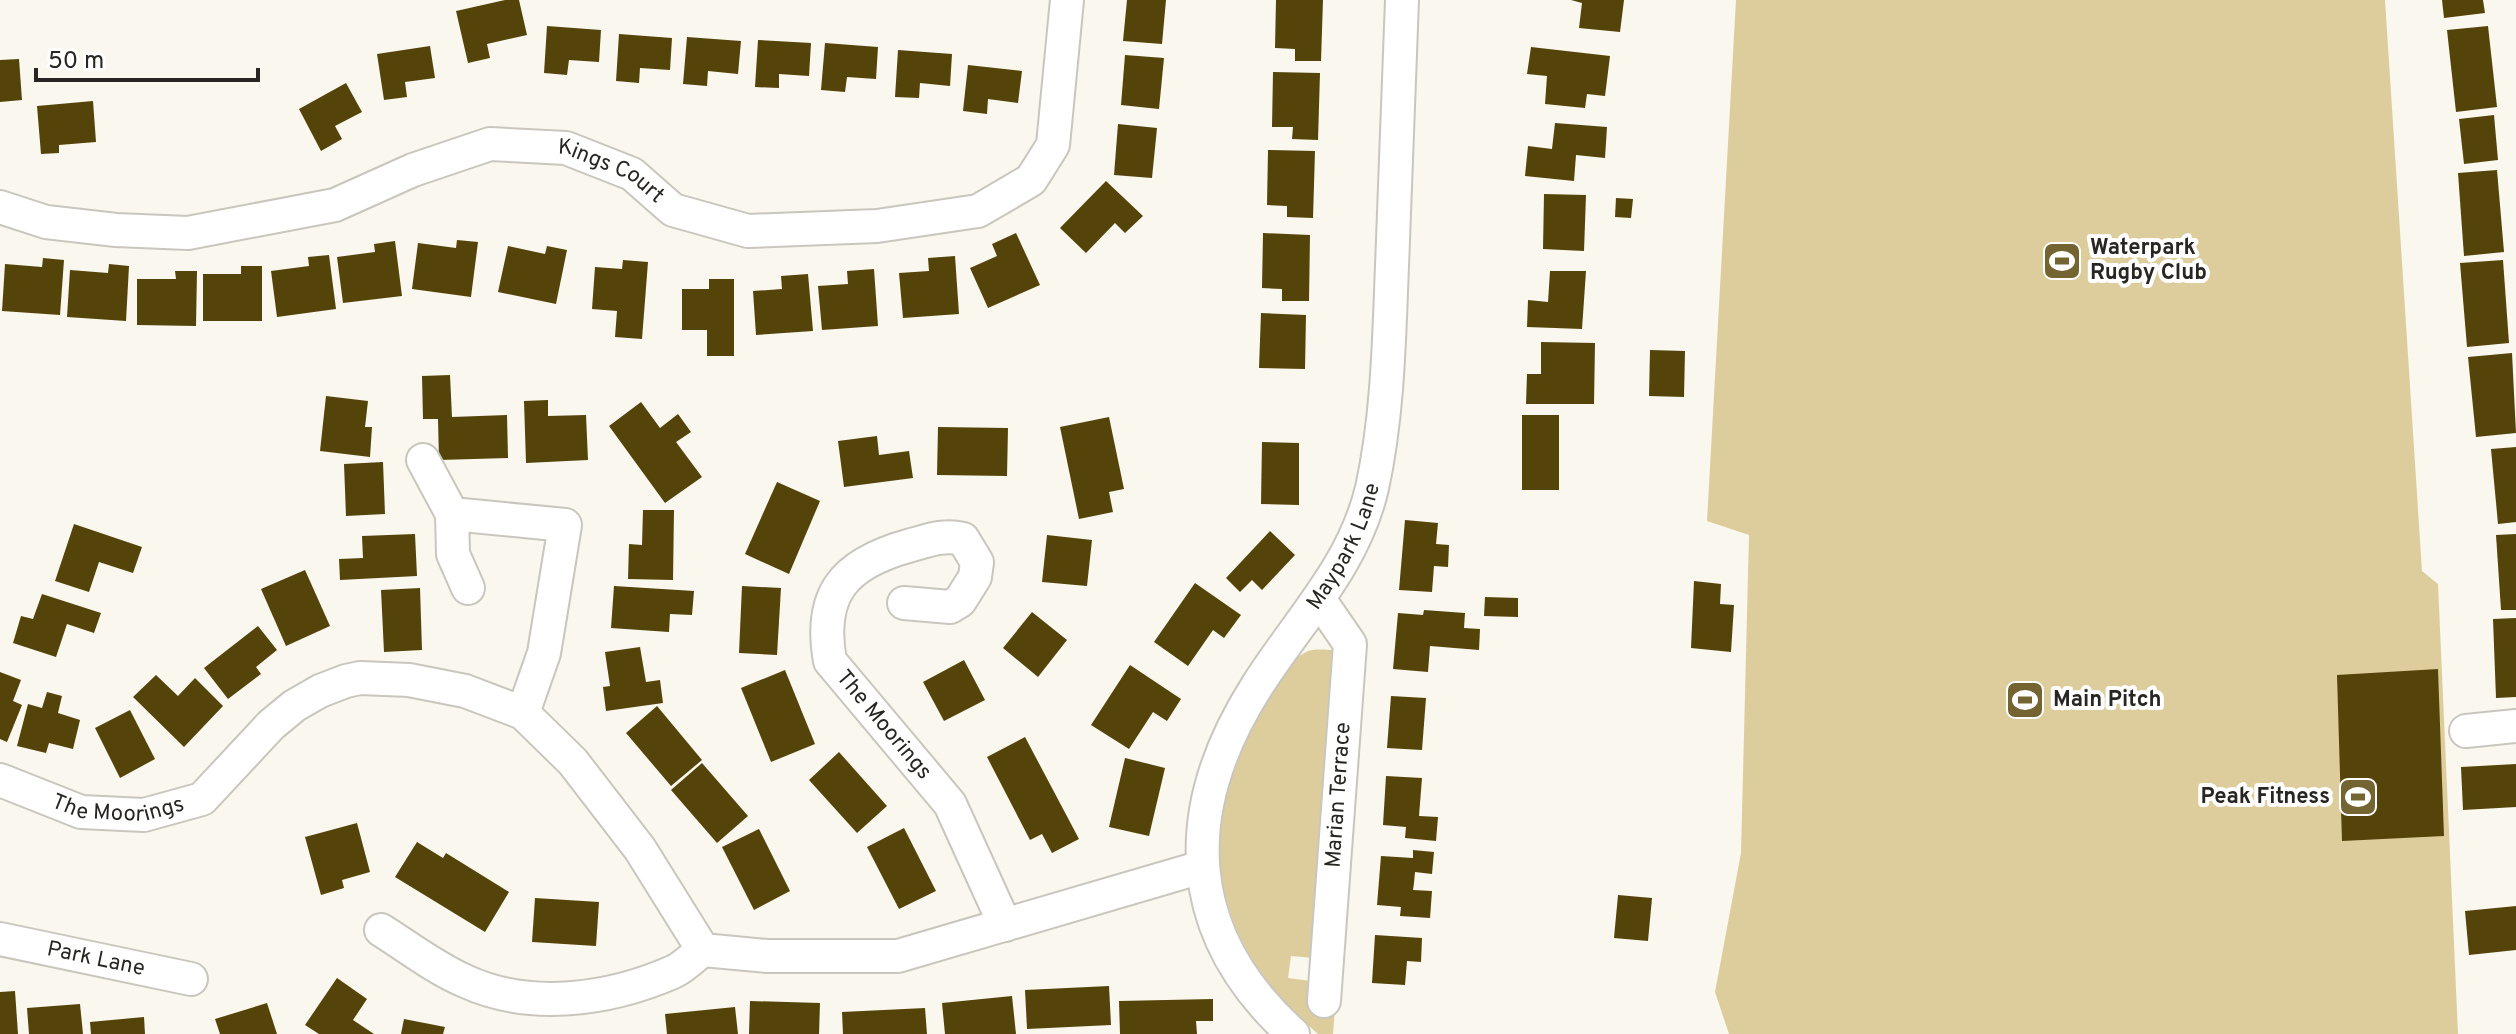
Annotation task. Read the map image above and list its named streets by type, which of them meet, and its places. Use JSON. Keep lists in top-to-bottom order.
{
  "streets": {
    "street": [
      "Kings Court",
      "Maypark Lane",
      "The Moorings",
      "Marian Terrace",
      "Park Lane"
    ]
  },
  "crossings": [
    ["Maypark Lane", "Marian Terrace"]
  ],
  "places": {
    "sports": ["Waterpark Rugby Club", "Main Pitch", "Peak Fitness"]
  },
  "scale_bar": "50 m"
}
